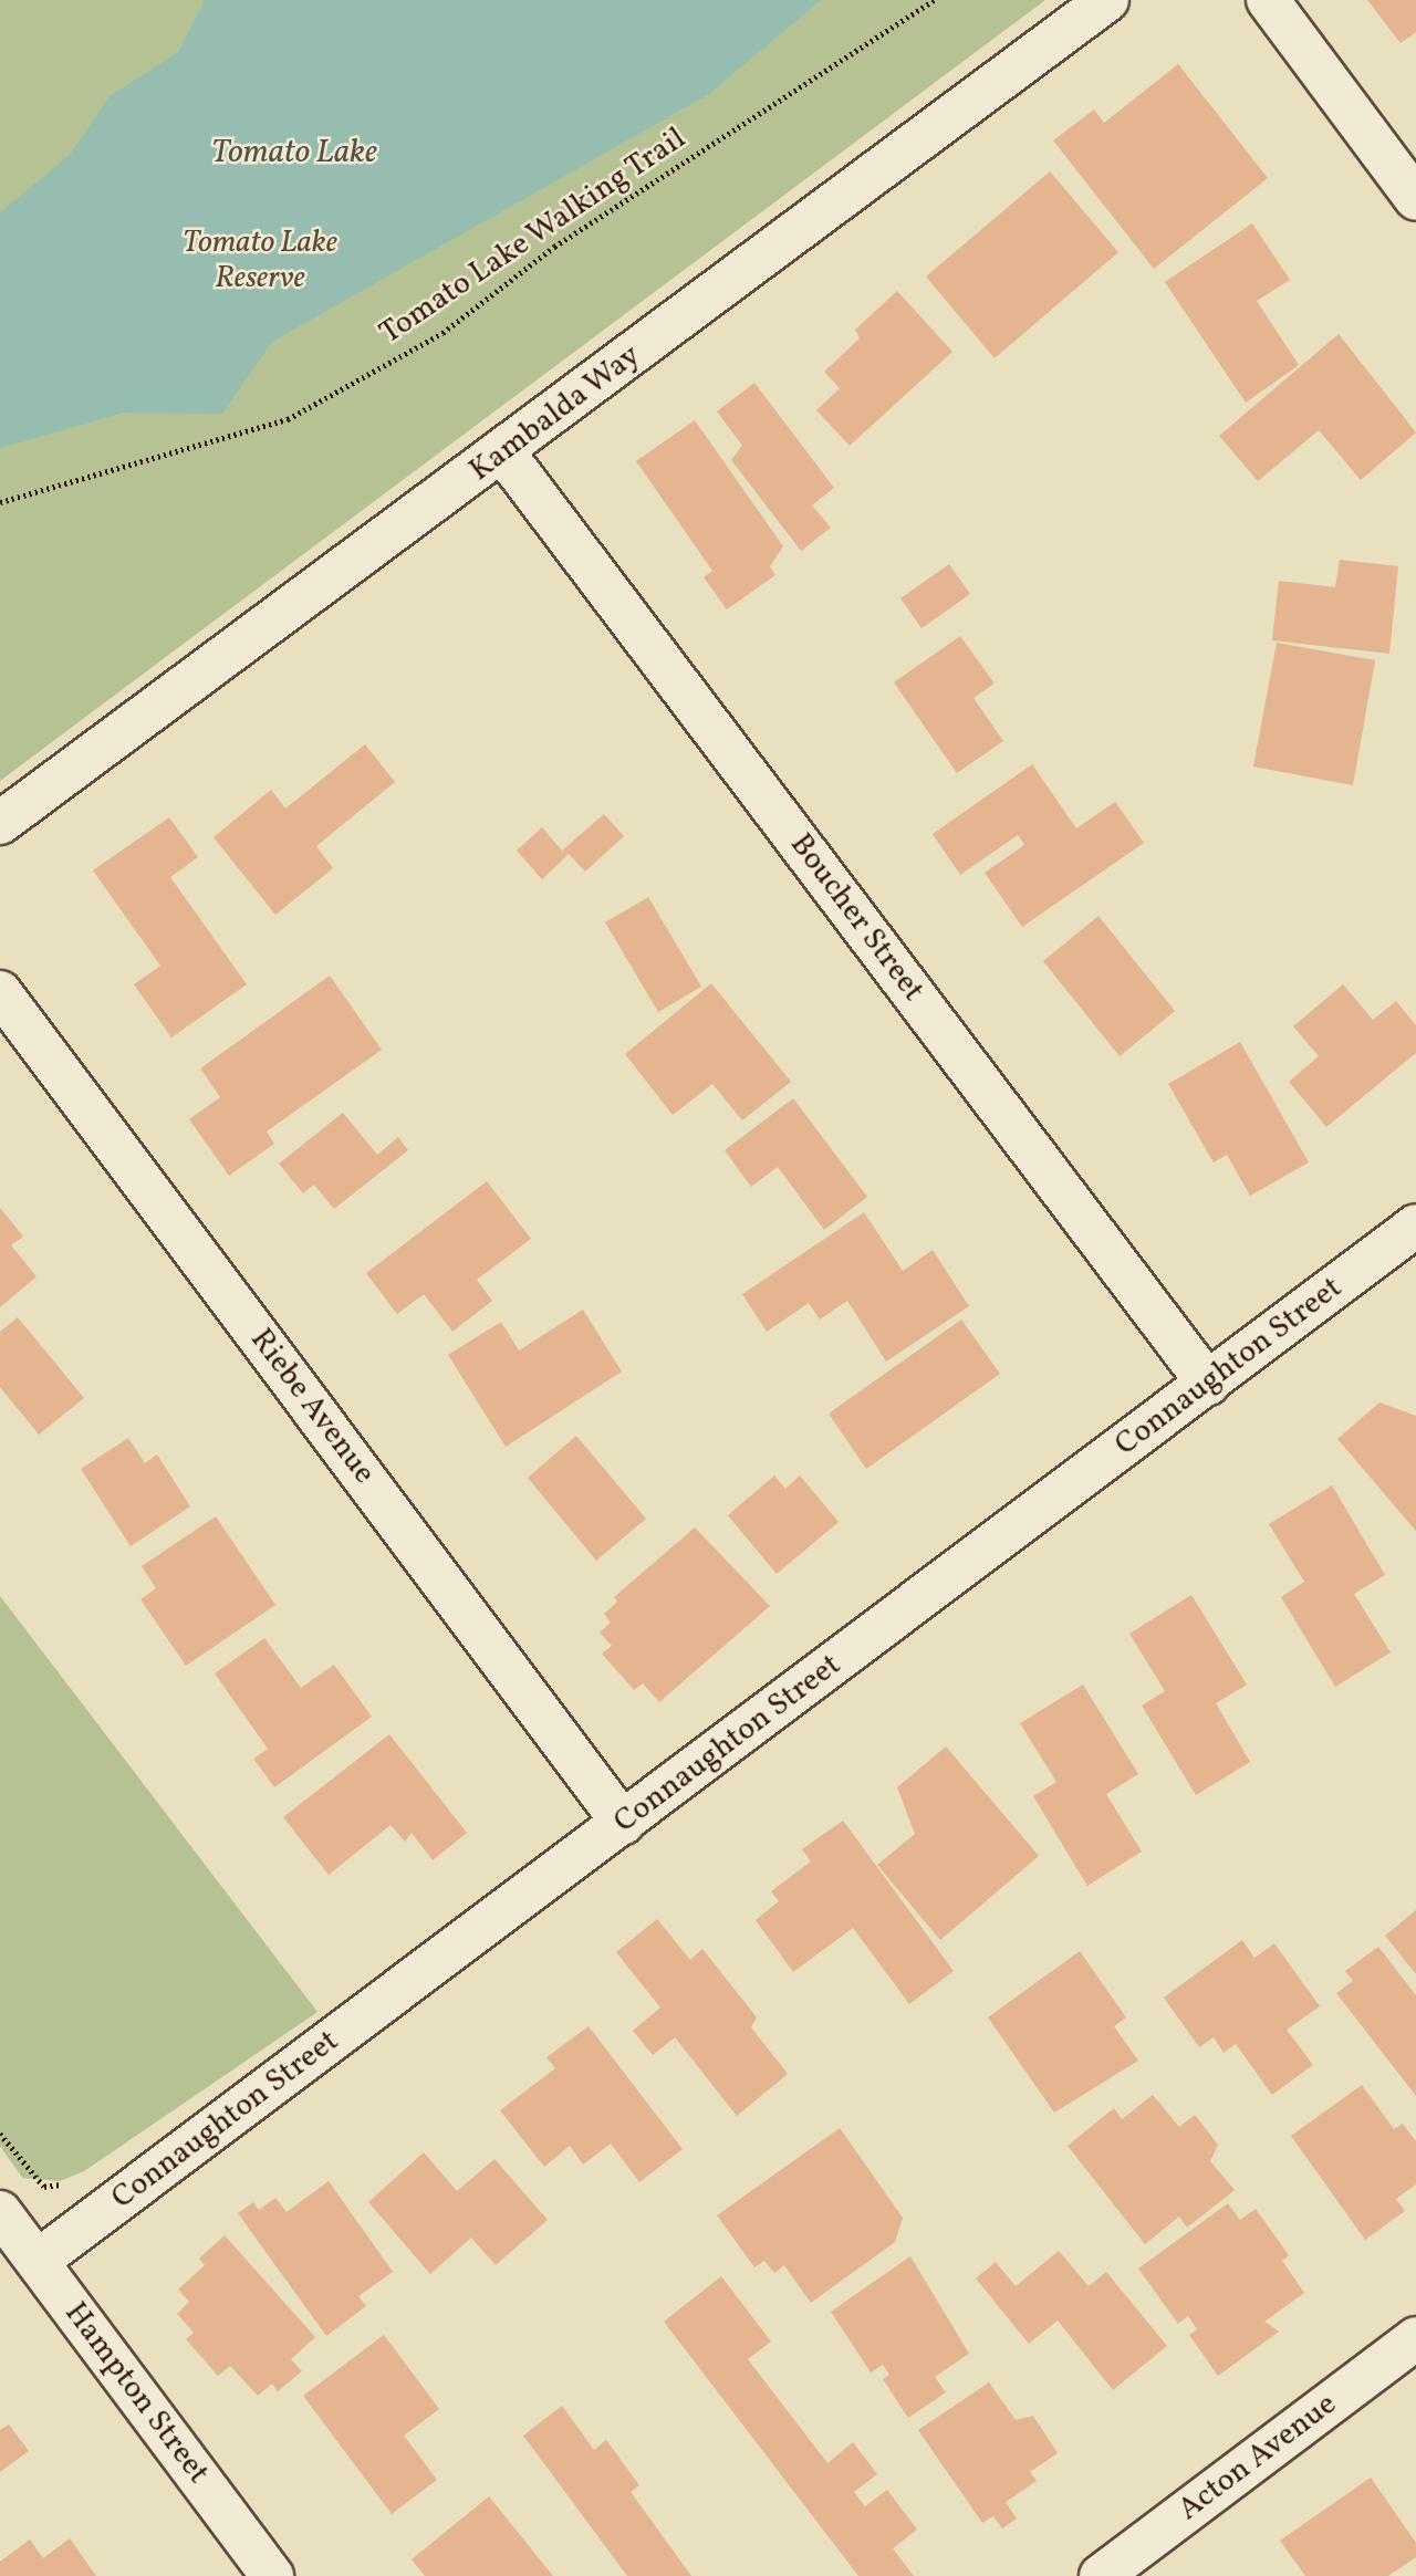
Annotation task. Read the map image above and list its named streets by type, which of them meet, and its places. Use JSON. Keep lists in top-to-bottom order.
{
  "streets": {
    "street": [
      "Kambalda Way",
      "Boucher Street",
      "Connaughton Street",
      "Riebe Avenue",
      "Hampton Street",
      "Acton Avenue"
    ],
    "path": ["Tomato Lake Walking Trail"]
  },
  "crossings": [
    ["Kambalda Way", "Boucher Street"],
    ["Boucher Street", "Connaughton Street"],
    ["Connaughton Street", "Riebe Avenue"],
    ["Connaughton Street", "Hampton Street"]
  ],
  "water": ["Tomato Lake"],
  "parks": ["Tomato Lake Reserve"]
}
